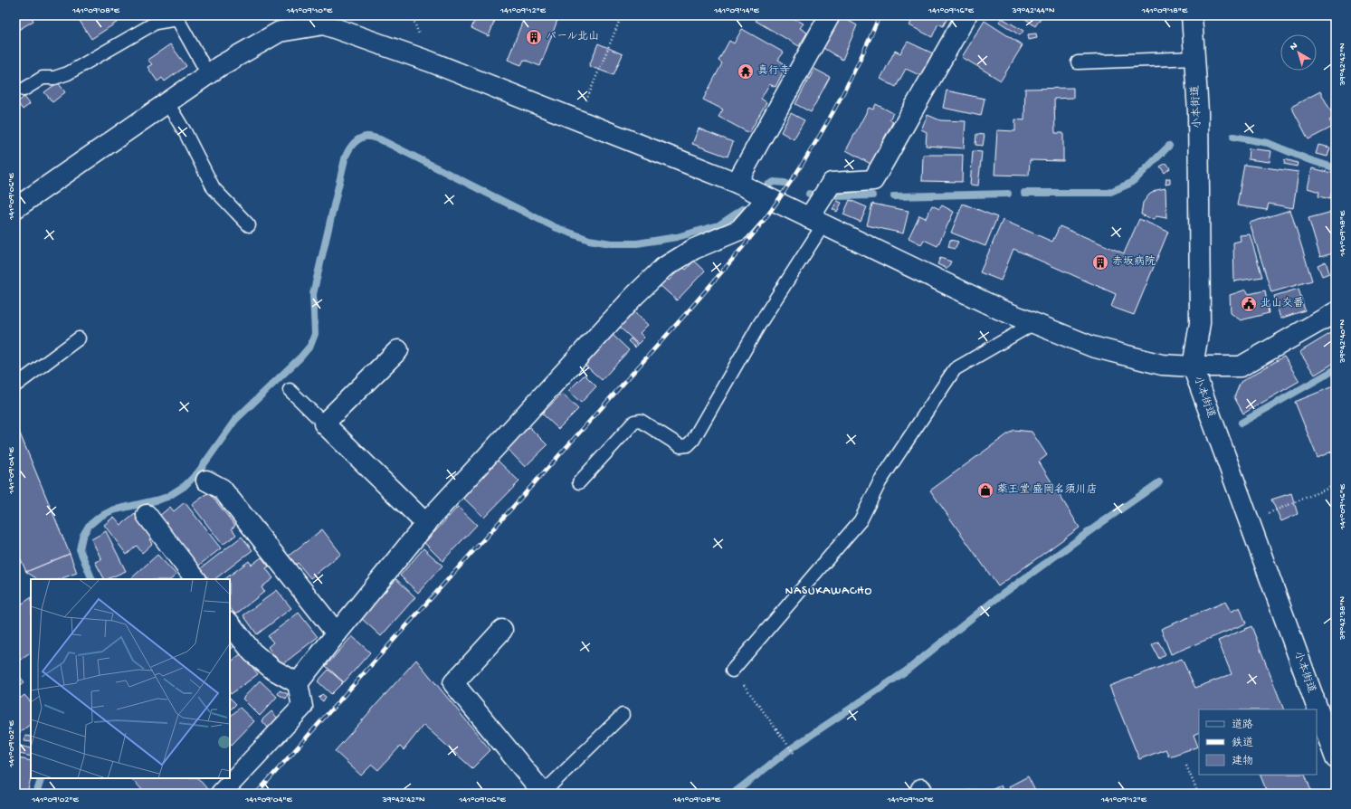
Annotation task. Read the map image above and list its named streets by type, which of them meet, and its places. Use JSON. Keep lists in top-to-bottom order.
{
  "streets": {
    "street": ["小本街道"]
  },
  "districts": ["NASUKAWACHO"],
  "places": {
    "building": ["パール北山", "赤坂病院"],
    "temple": ["真行寺"],
    "public building": ["北山交番"],
    "shop": ["薬王堂 盛岡名須川店"]
  },
  "legend": ["道路", "鉄道", "建物"],
  "north": "top left",
  "coordinates": [
    "141°09'08\"E",
    "141°09'10\"E",
    "141°09'12\"E",
    "141°09'14\"E",
    "141°09'16\"E",
    "39°42'44\"N",
    "141°09'18\"E",
    "39°42'42\"N",
    "141°09'06\"E",
    "39°42'40\"N",
    "141°09'04\"E",
    "39°42'38\"N",
    "141°09'02\"E"
  ]
}
